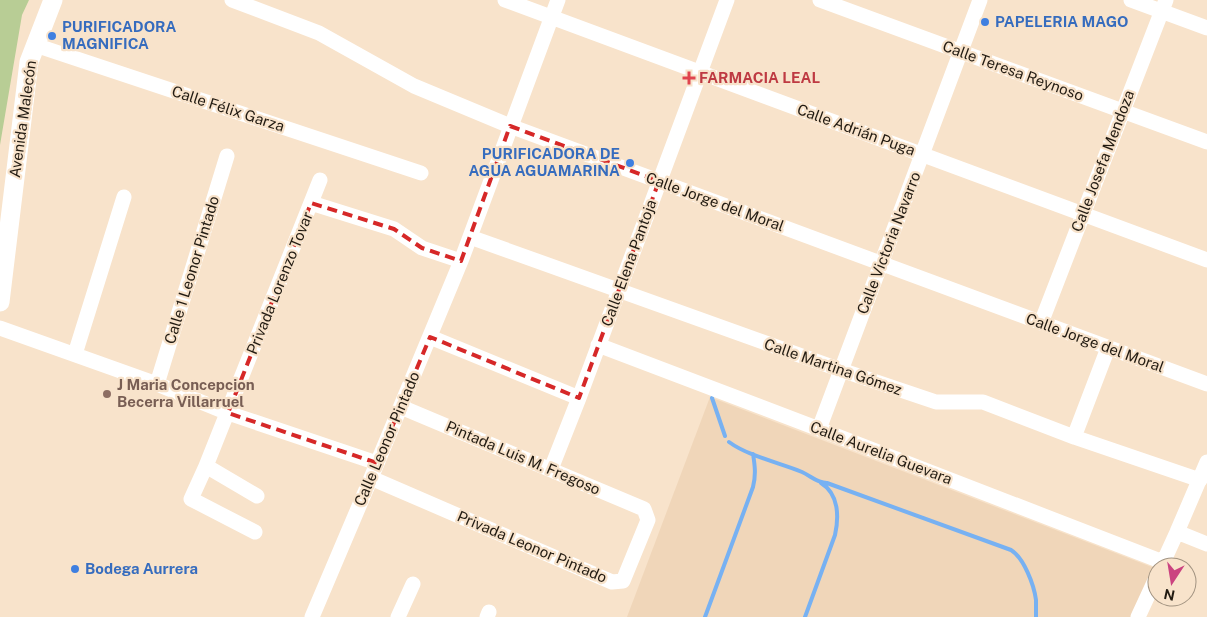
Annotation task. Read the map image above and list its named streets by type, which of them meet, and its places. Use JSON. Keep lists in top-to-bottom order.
{
  "streets": {
    "street": [
      "Calle Teresa Reynoso",
      "Calle Félix Garza",
      "Avenida Malecón",
      "Calle Adrián Puga",
      "Calle Josefa Mendoza",
      "Calle Jorge del Moral",
      "Calle Victoria Navarro",
      "Calle Elena Pantoja",
      "Calle 1 Leonor Pintado",
      "Privada Lorenzo Tovar",
      "Calle Martina Gómez",
      "Calle Leonor Pintado",
      "Calle Aurelia Guevara",
      "Pintada Luis M. Fregoso",
      "Privada Leonor Pintado"
    ]
  },
  "crossings": [
    ["Calle Teresa Reynoso", "Calle Josefa Mendoza"],
    ["Calle Teresa Reynoso", "Calle Victoria Navarro"],
    ["Calle Félix Garza", "Avenida Malecón"],
    ["Calle Adrián Puga", "Calle Josefa Mendoza"],
    ["Calle Adrián Puga", "Calle Victoria Navarro"],
    ["Calle Adrián Puga", "Calle Elena Pantoja"],
    ["Calle Adrián Puga", "Calle Leonor Pintado"],
    ["Calle Josefa Mendoza", "Calle Jorge del Moral"],
    ["Calle Jorge del Moral", "Calle Victoria Navarro"],
    ["Calle Jorge del Moral", "Calle Elena Pantoja"],
    ["Calle Jorge del Moral", "Calle Leonor Pintado"],
    ["Calle Victoria Navarro", "Calle Martina Gómez"],
    ["Calle Victoria Navarro", "Calle Aurelia Guevara"],
    ["Calle Elena Pantoja", "Calle Martina Gómez"],
    ["Calle Elena Pantoja", "Calle Aurelia Guevara"],
    ["Calle Elena Pantoja", "Pintada Luis M. Fregoso"],
    ["Calle Martina Gómez", "Calle Leonor Pintado"],
    ["Calle Leonor Pintado", "Pintada Luis M. Fregoso"],
    ["Calle Leonor Pintado", "Privada Leonor Pintado"],
    ["Pintada Luis M. Fregoso", "Privada Leonor Pintado"]
  ],
  "places": {
    "other": [
      "PAPELERIA MAGO",
      "PURIFICADORA MAGNIFICA",
      "PURIFICADORA DE AGUA AGUAMARINA",
      "J Maria Concepcion Becerra Villarruel",
      "Bodega Aurrera"
    ],
    "health": ["FARMACIA LEAL"]
  },
  "north": "bottom"
}
